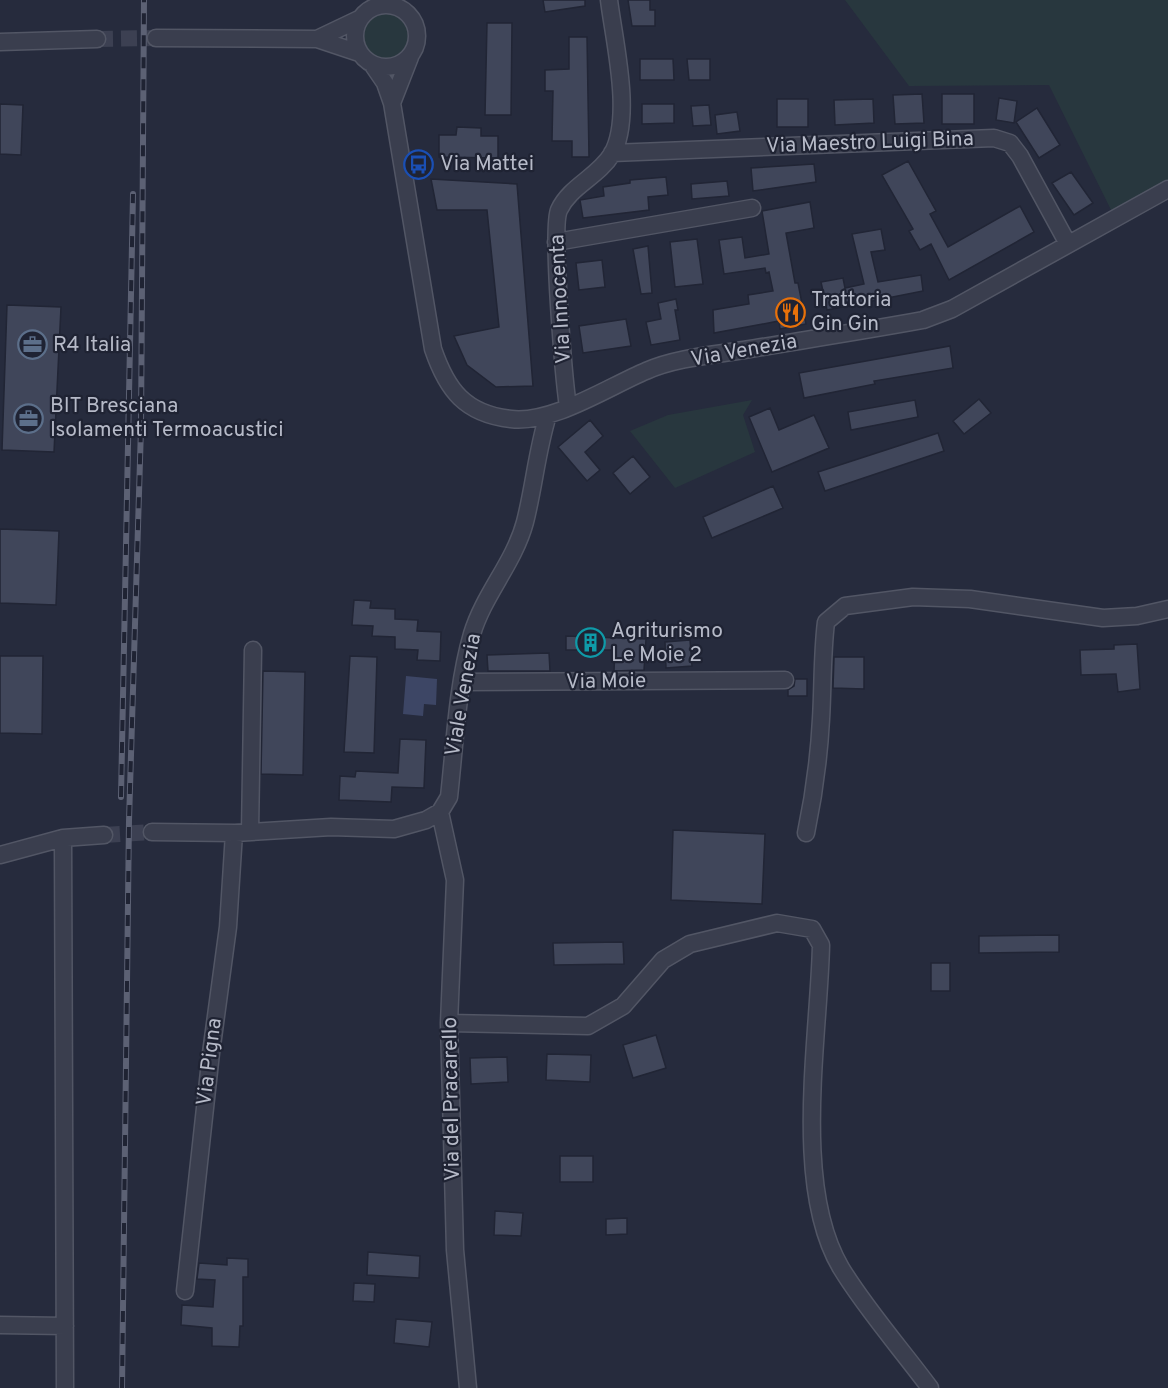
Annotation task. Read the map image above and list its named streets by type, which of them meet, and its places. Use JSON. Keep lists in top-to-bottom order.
{
  "streets": {
    "street": [
      "Via Maestro Luigi Bina",
      "Via Innocenta",
      "Via Venezia",
      "Via Moie",
      "Viale Venezia",
      "Via Pigna",
      "Via del Pracarello"
    ]
  },
  "crossings": [
    ["Via Maestro Luigi Bina", "Via Innocenta"],
    ["Via Maestro Luigi Bina", "Via Venezia"],
    ["Via Innocenta", "Via Venezia"],
    ["Via Venezia", "Viale Venezia"],
    ["Via Moie", "Viale Venezia"],
    ["Viale Venezia", "Via del Pracarello"]
  ],
  "places": {
    "bus stop": ["Via Mattei"],
    "restaurant": ["Trattoria Gin Gin"],
    "office": ["R4 Italia", "BIT Bresciana Isolamenti Termoacustici"],
    "building": ["Agriturismo Le Moie 2"]
  }
}
